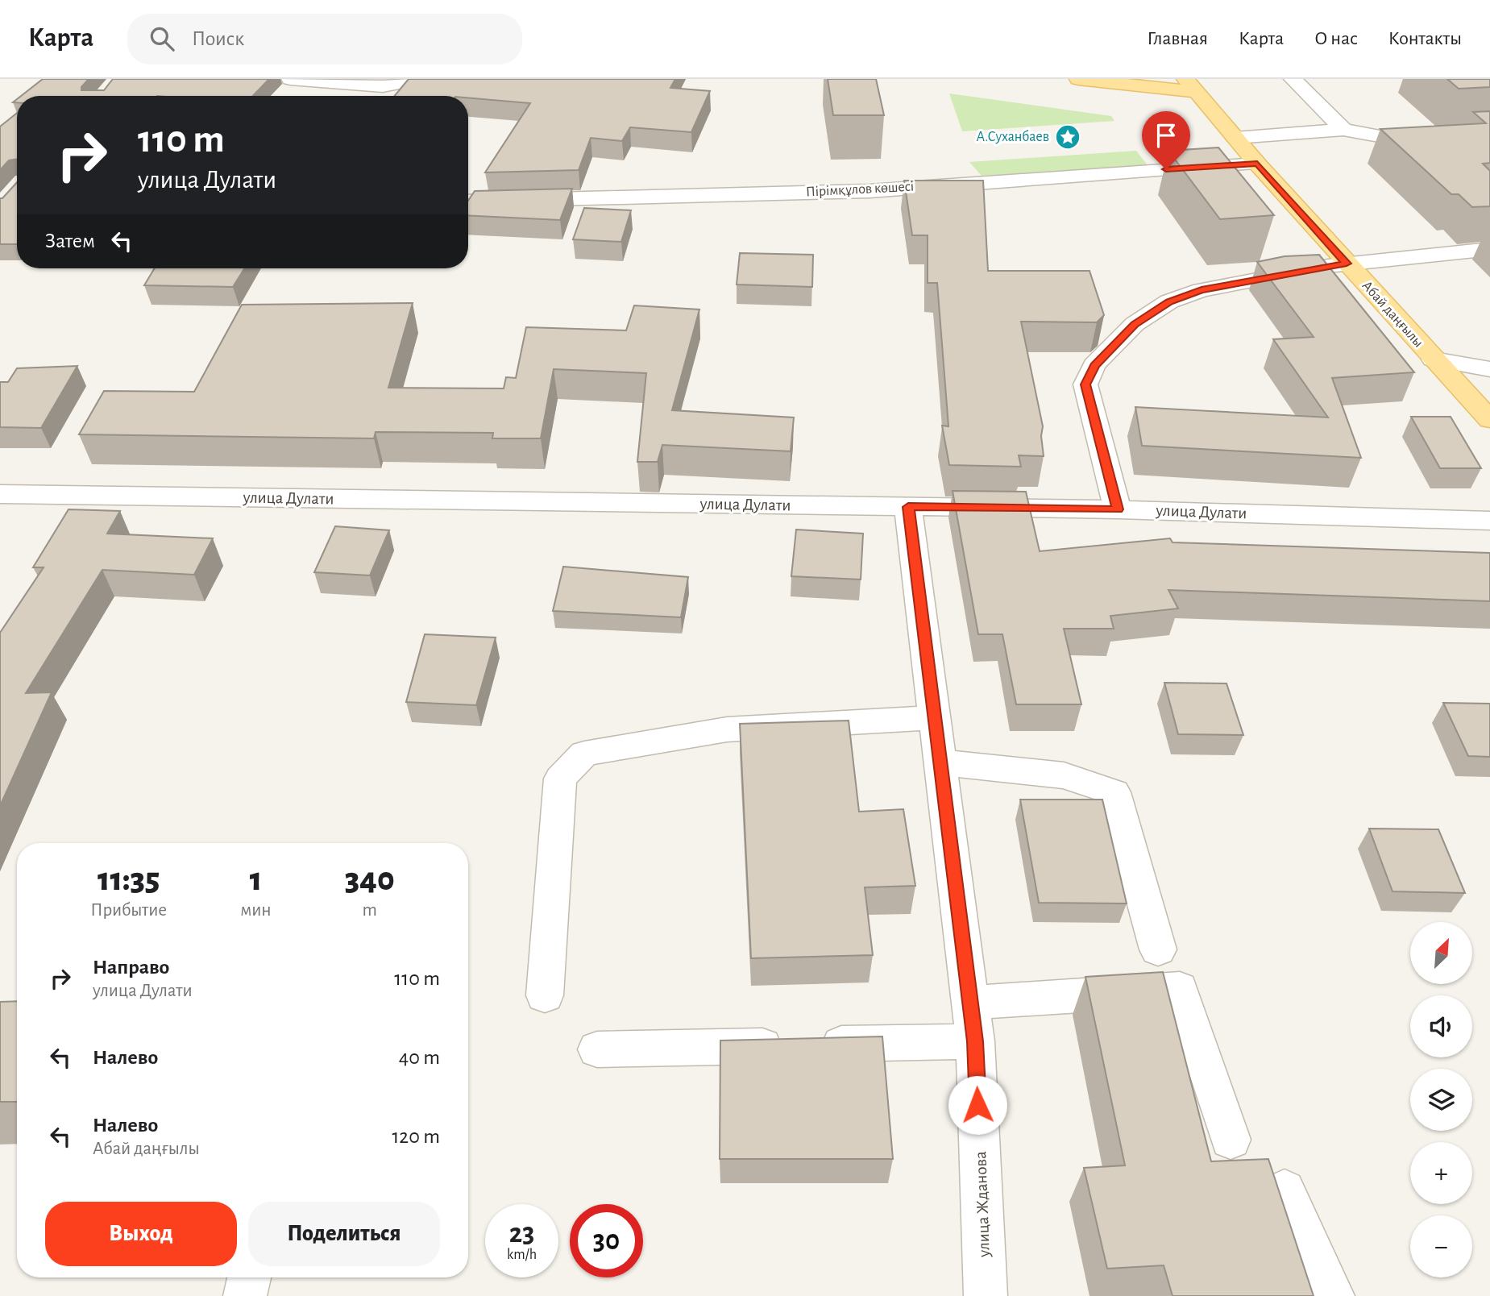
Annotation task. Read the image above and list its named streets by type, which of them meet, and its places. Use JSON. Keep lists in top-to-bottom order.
{
  "streets": {
    "main road": ["Абай даңғылы"],
    "street": ["Пірімқұлов көшесі", "улица Дулати", "улица Жданова"]
  },
  "crossings": [
    ["Пірімқұлов көшесі", "Абай даңғылы"],
    ["улица Дулати", "улица Жданова"]
  ],
  "places": {
    "place": ["А.Суханбаев"]
  },
  "north": "top right",
  "page": {
    "header": "Карта",
    "search": "Поиск",
    "nav": [
      "Главная",
      "Карта",
      "О нас",
      "Контакты"
    ],
    "turn": ["110 m", "улица Дулати"],
    "then": "Затем",
    "eta": [
      "11:35",
      "Прибытие",
      "1",
      "мин",
      "340",
      "m"
    ],
    "map_buttons": ["+", "−"],
    "list": [
      {
        "name": "Направо",
        "note": "улица Дулати",
        "value": "110 m"
      },
      {
        "name": "Налево",
        "value": "40 m"
      },
      {
        "name": "Налево",
        "note": "Абай даңғылы",
        "value": "120 m"
      }
    ],
    "buttons": ["Выход", "Поделиться"],
    "speed": "23 km/h",
    "limit": "30"
  }
}
